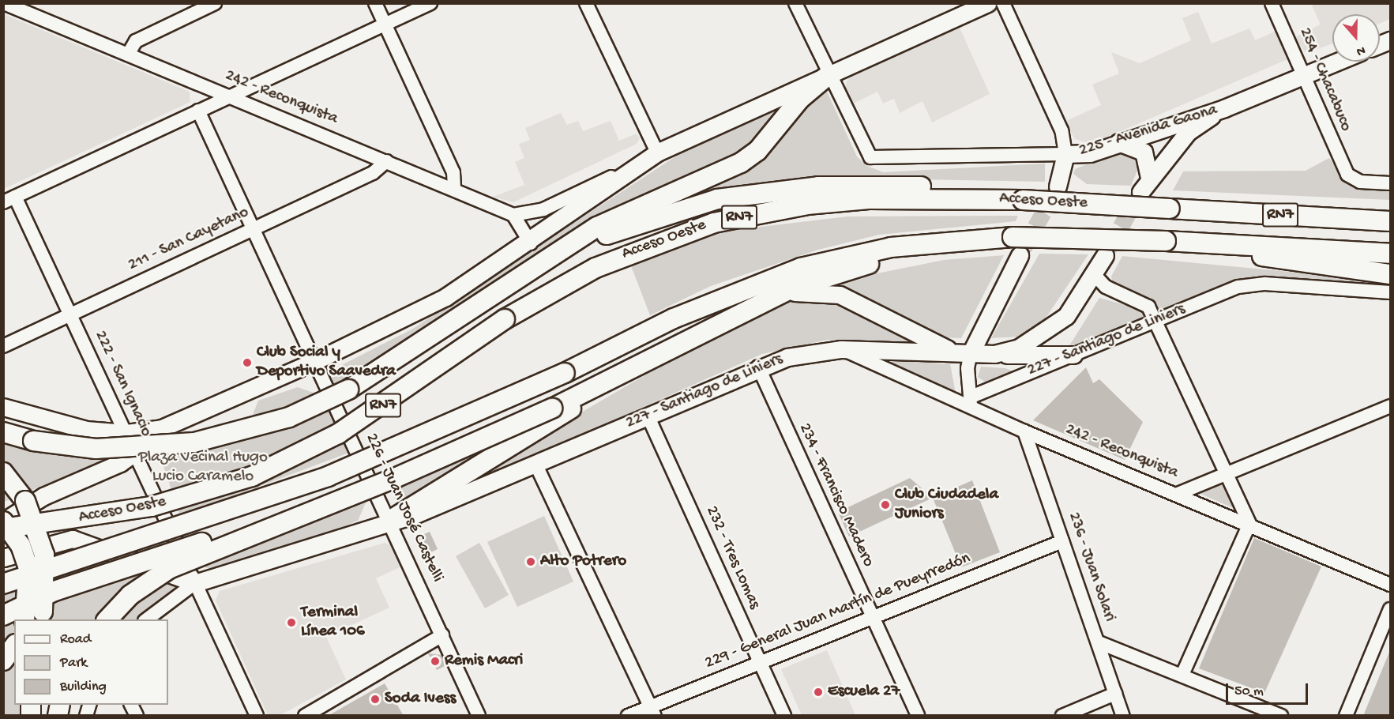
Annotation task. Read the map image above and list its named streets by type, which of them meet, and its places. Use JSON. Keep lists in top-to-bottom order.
{
  "streets": {
    "highway": ["Acceso Oeste", "RN7"],
    "main road": ["225 - Avenida Gaona", "227 - Santiago de Liniers"],
    "street": [
      "254 - Chacabuco",
      "242 - Reconquista",
      "211 - San Cayetano",
      "222 - San Ignacio",
      "234 - Francisco Madero",
      "226 - Juan José Castelli",
      "232 - Tres Lomas",
      "236 - Juan Solari",
      "229 - General Juan Martín de Pueyrredón"
    ]
  },
  "crossings": [
    ["254 - Chacabuco", "225 - Avenida Gaona"],
    ["242 - Reconquista", "211 - San Cayetano"],
    ["242 - Reconquista", "227 - Santiago de Liniers"],
    ["242 - Reconquista", "236 - Juan Solari"],
    ["211 - San Cayetano", "222 - San Ignacio"],
    ["211 - San Cayetano", "226 - Juan José Castelli"],
    ["227 - Santiago de Liniers", "222 - San Ignacio"],
    ["227 - Santiago de Liniers", "234 - Francisco Madero"],
    ["227 - Santiago de Liniers", "226 - Juan José Castelli"],
    ["227 - Santiago de Liniers", "232 - Tres Lomas"],
    ["234 - Francisco Madero", "229 - General Juan Martín de Pueyrredón"],
    ["232 - Tres Lomas", "229 - General Juan Martín de Pueyrredón"],
    ["236 - Juan Solari", "229 - General Juan Martín de Pueyrredón"]
  ],
  "parks": ["Plaza Vecinal Hugo Lucio Caramelo"],
  "places": [
    "Club Social y Deportivo Saavedra",
    "Club Ciudadela Juniors",
    "Alto Potrero",
    "Terminal Línea 106",
    "Remis Macri",
    "Escuela 27",
    "Soda Ivess"
  ],
  "legend": ["Road", "Park", "Building"],
  "scale_bar": "50 m",
  "north": "bottom"
}
